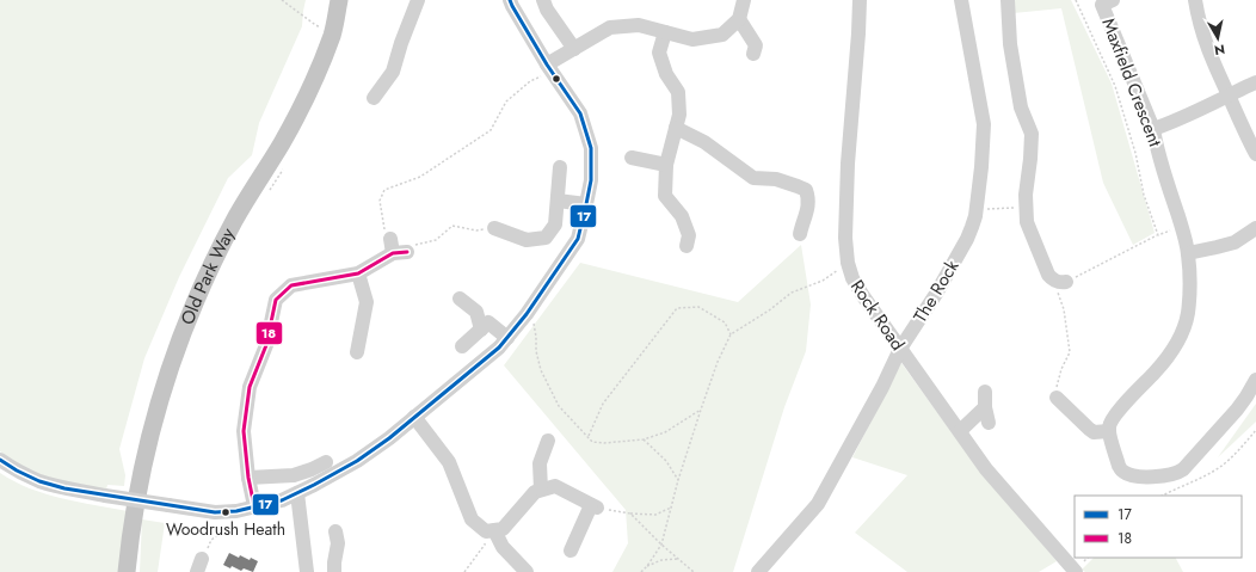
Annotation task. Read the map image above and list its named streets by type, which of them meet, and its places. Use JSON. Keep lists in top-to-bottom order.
{
  "streets": {
    "main road": ["Old Park Way"],
    "street": ["Maxfield Crescent", "The Rock", "Rock Road"]
  },
  "crossings": [
    ["The Rock", "Rock Road"]
  ],
  "places": ["Woodrush Heath"],
  "lines": ["transit line 17", "transit line 18"],
  "legend": ["17", "18"],
  "north": "bottom"
}
